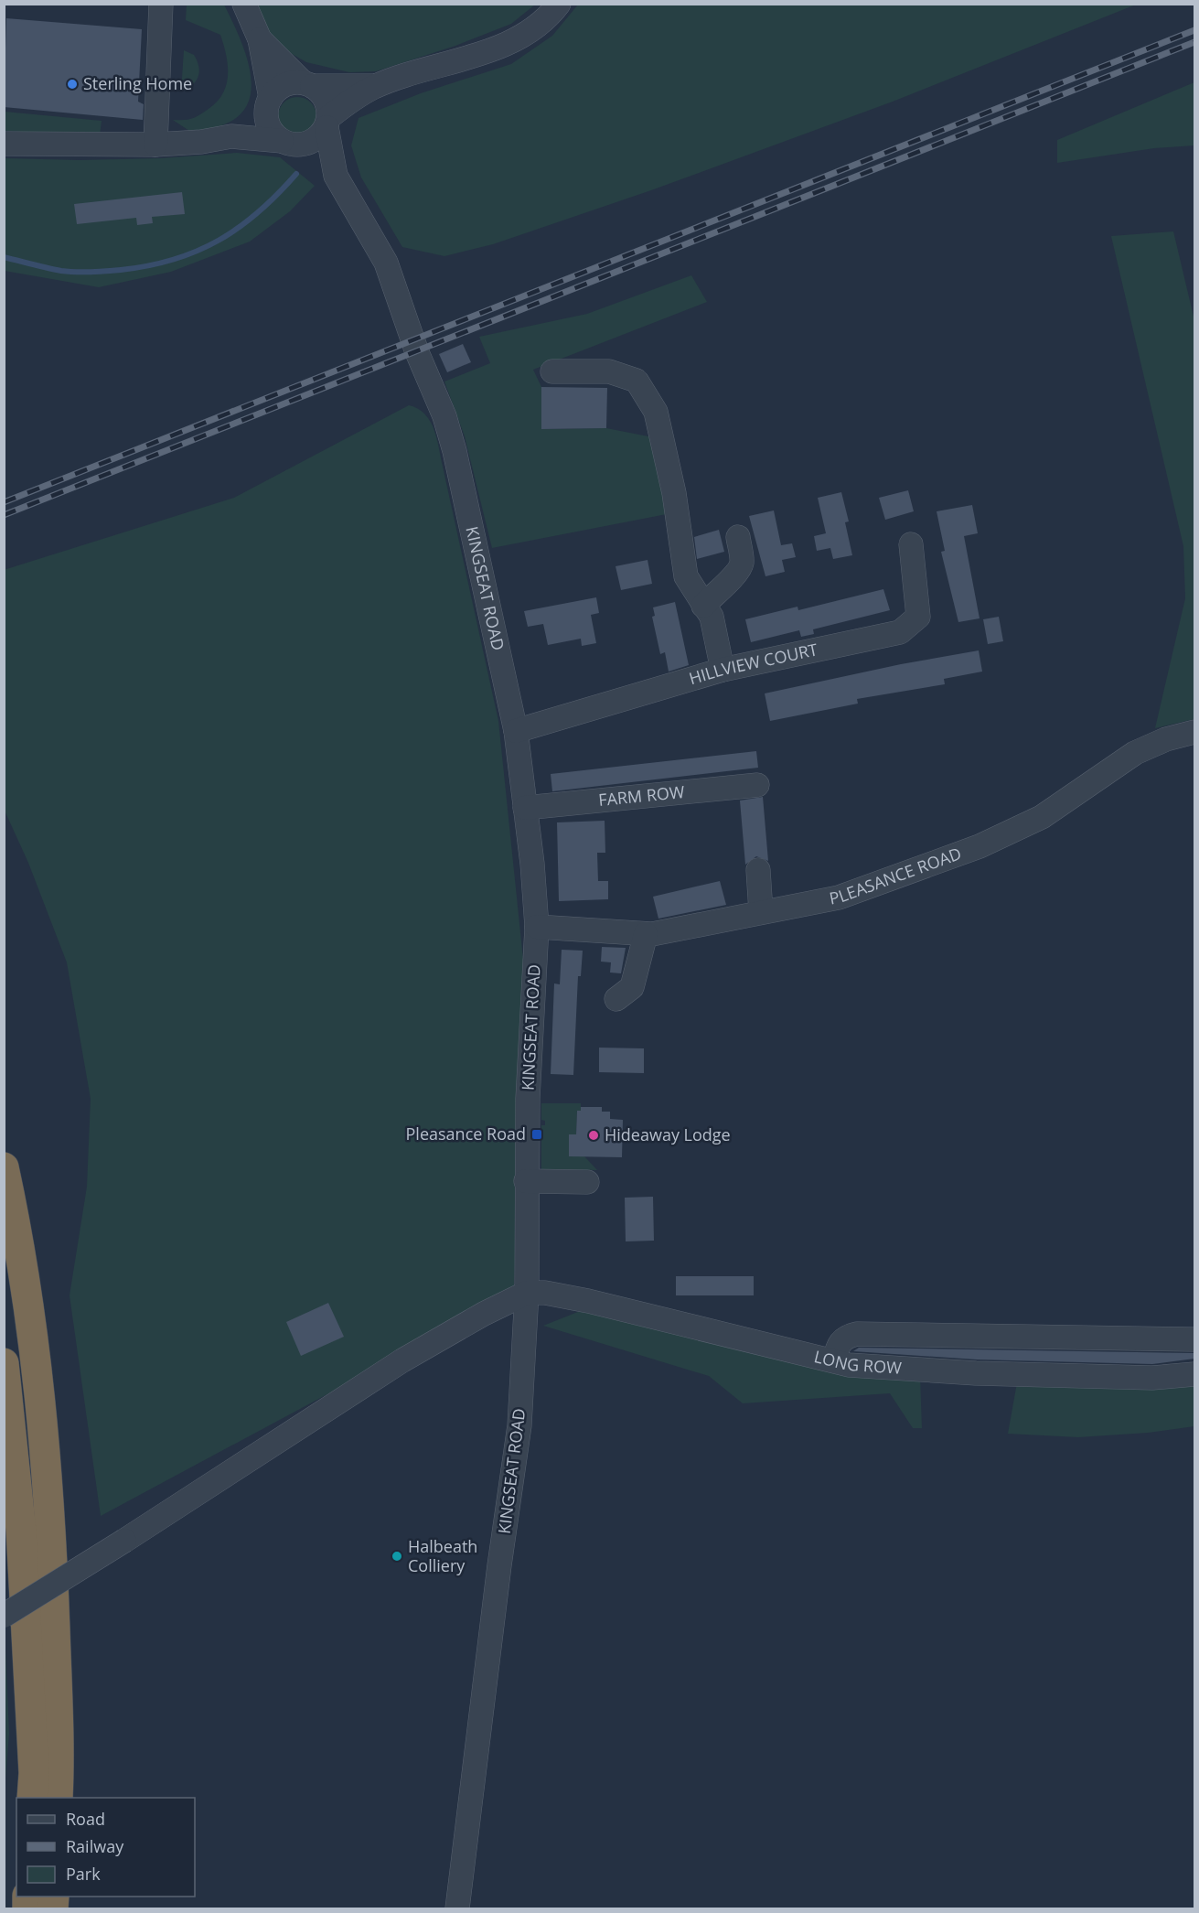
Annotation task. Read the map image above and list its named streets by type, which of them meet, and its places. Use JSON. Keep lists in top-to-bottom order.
{
  "streets": {
    "street": [
      "KINGSEAT ROAD",
      "HILLVIEW COURT",
      "FARM ROW",
      "PLEASANCE ROAD",
      "LONG ROW"
    ]
  },
  "crossings": [
    ["KINGSEAT ROAD", "HILLVIEW COURT"],
    ["KINGSEAT ROAD", "FARM ROW"],
    ["KINGSEAT ROAD", "PLEASANCE ROAD"],
    ["KINGSEAT ROAD", "LONG ROW"]
  ],
  "places": {
    "other": ["Sterling Home", "Hideaway Lodge", "Halbeath Colliery"],
    "transit": ["Pleasance Road"]
  },
  "legend": ["Road", "Railway", "Park"]
}
